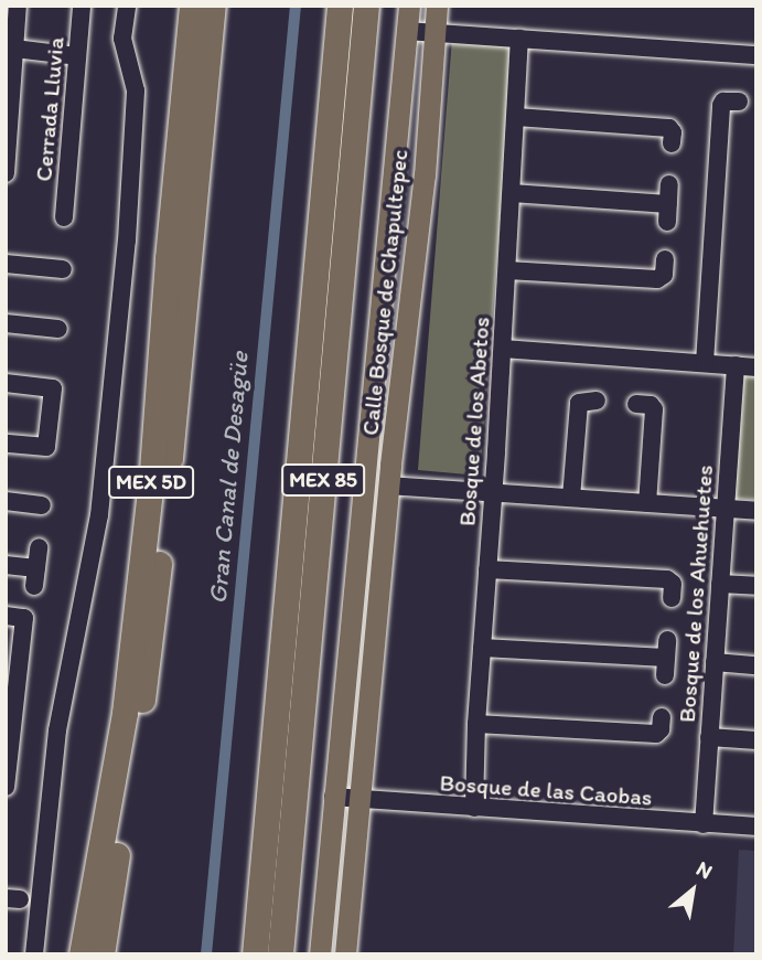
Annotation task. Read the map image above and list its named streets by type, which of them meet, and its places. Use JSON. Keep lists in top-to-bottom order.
{
  "streets": {
    "highway": ["MEX 85", "MEX 5D"],
    "main road": ["Calle Bosque de Chapultepec"],
    "street": [
      "Cerrada Lluvia",
      "Bosque de los Abetos",
      "Bosque de los Ahuehuetes",
      "Bosque de las Caobas"
    ]
  },
  "crossings": [
    ["Calle Bosque de Chapultepec", "Bosque de las Caobas"],
    ["Bosque de los Abetos", "Bosque de las Caobas"],
    ["Bosque de los Ahuehuetes", "Bosque de las Caobas"]
  ],
  "water": ["Gran Canal de Desagüe"],
  "north": "top right"
}
